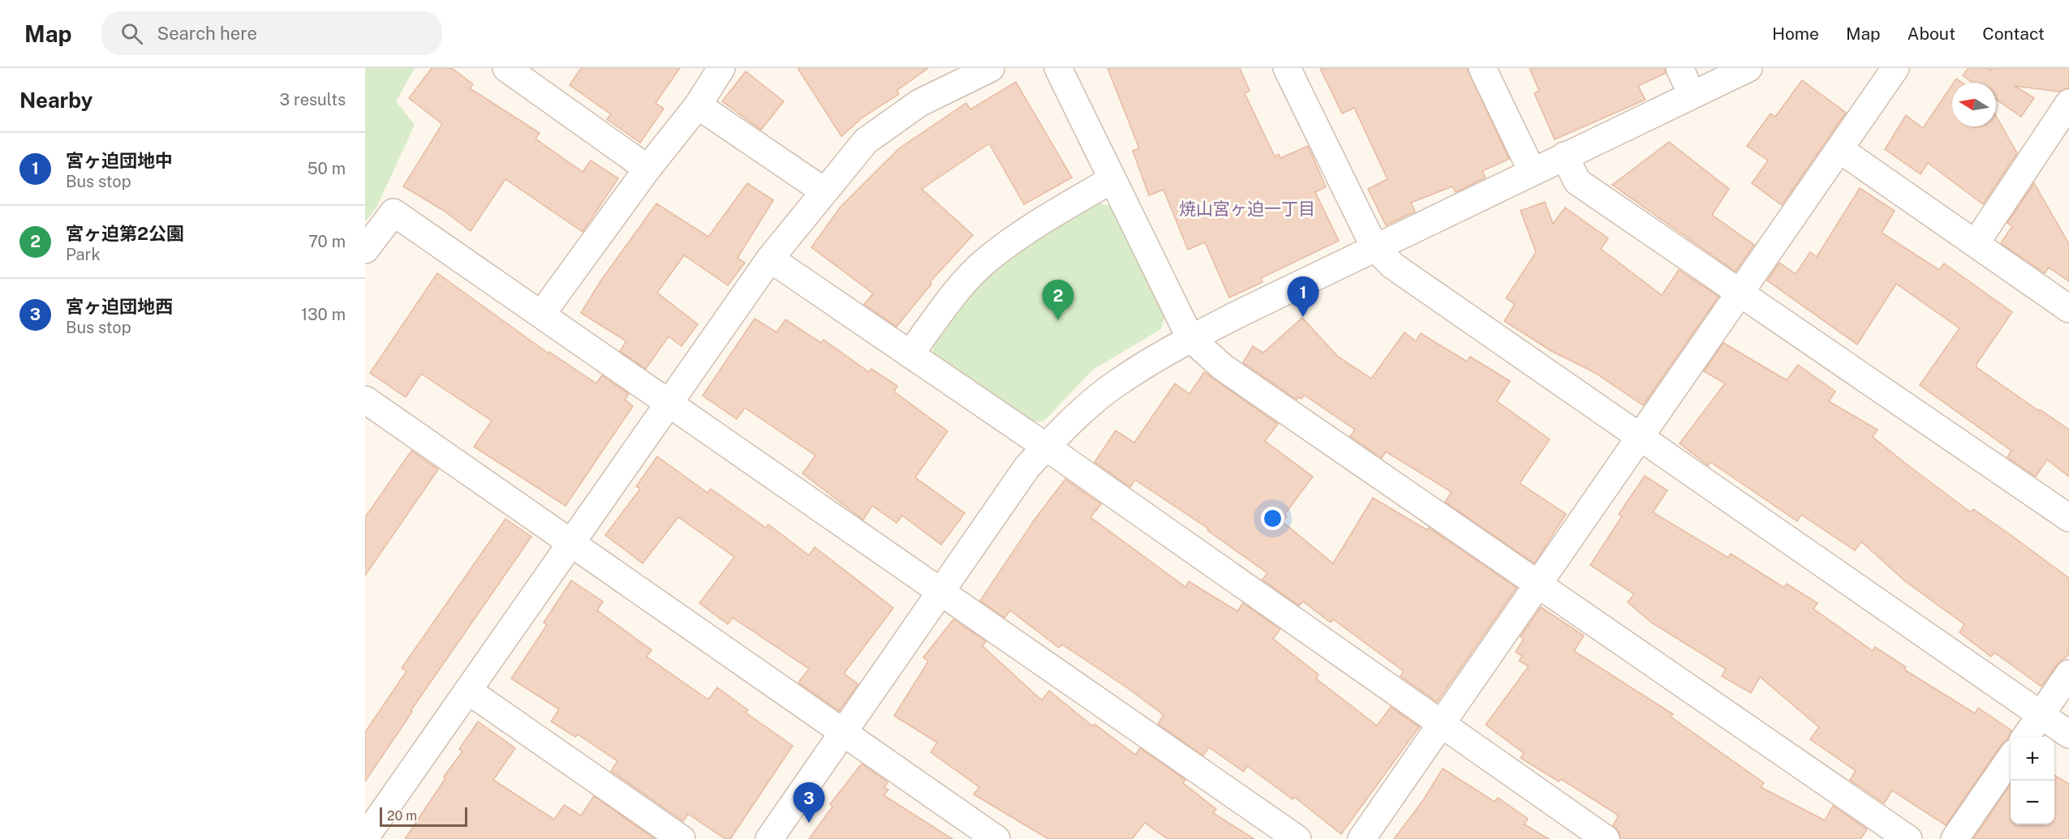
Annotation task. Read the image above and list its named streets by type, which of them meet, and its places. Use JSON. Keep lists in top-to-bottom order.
{
  "districts": ["焼山宮ヶ迫一丁目"],
  "scale_bar": "20 m",
  "north": "left",
  "page": {
    "header": "Map",
    "search": "Search here",
    "nav": [
      "Home",
      "Map",
      "About",
      "Contact"
    ],
    "heading": ["Nearby", "3 results"],
    "list": [
      {
        "mark": "1",
        "name": "宮ヶ迫団地中",
        "note": "Bus stop",
        "value": "50 m"
      },
      {
        "mark": "2",
        "name": "宮ヶ迫第2公園",
        "note": "Park",
        "value": "70 m"
      },
      {
        "mark": "3",
        "name": "宮ヶ迫団地西",
        "note": "Bus stop",
        "value": "130 m"
      }
    ],
    "pins": ["1", "2", "3"],
    "map_buttons": ["+", "−"],
    "scale": "20 m"
  }
}
